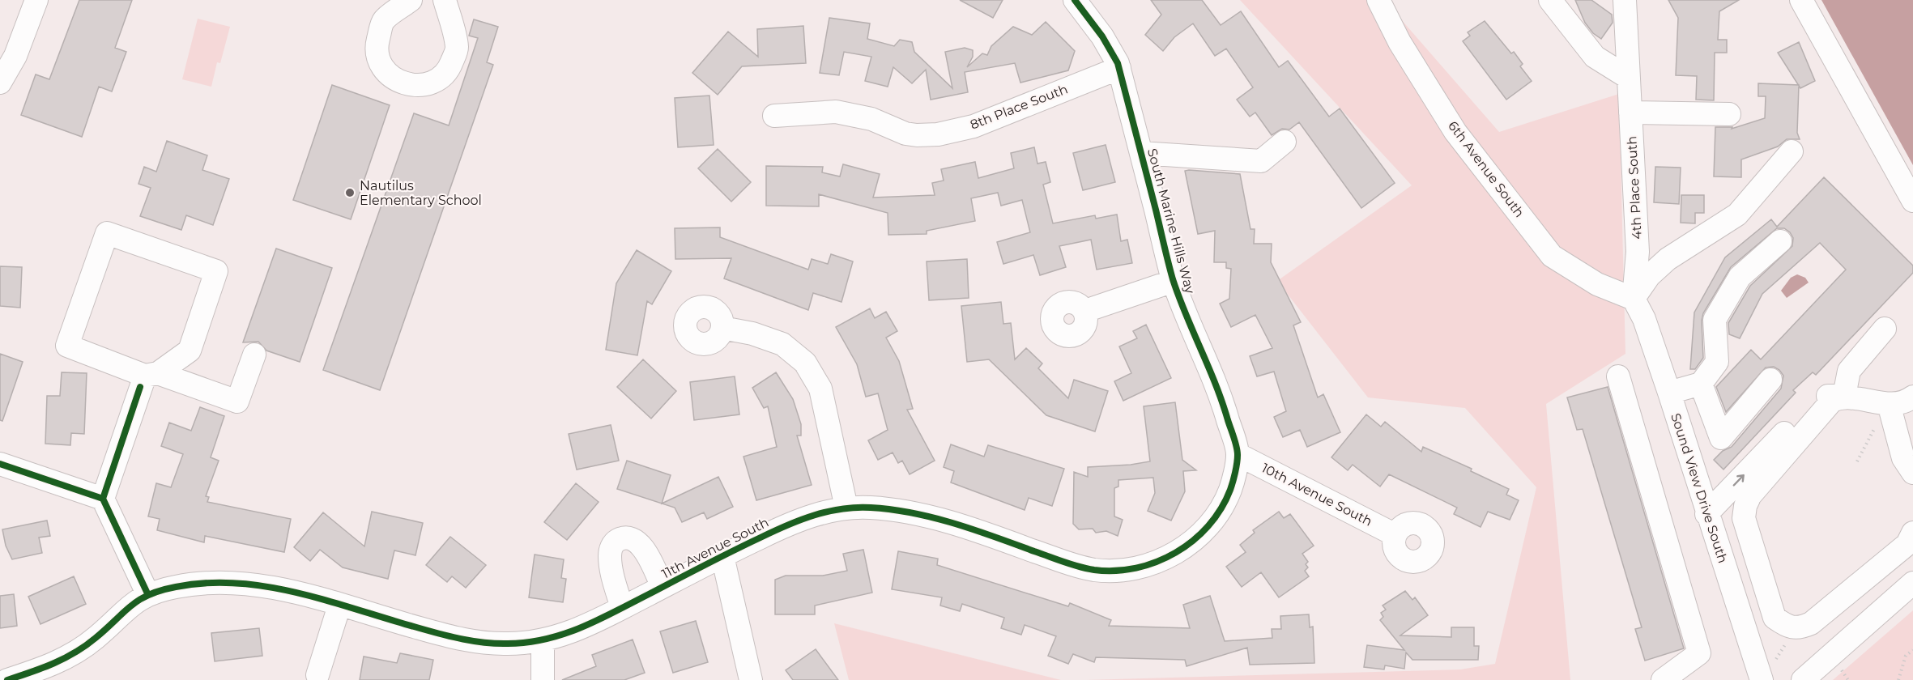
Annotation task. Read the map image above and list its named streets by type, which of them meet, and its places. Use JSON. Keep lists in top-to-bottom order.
{
  "streets": {
    "street": [
      "8th Place South",
      "6th Avenue South",
      "4th Place South",
      "South Marine Hills Way",
      "Sound View Drive South",
      "10th Avenue South",
      "11th Avenue South"
    ]
  },
  "crossings": [
    ["8th Place South", "South Marine Hills Way"],
    ["6th Avenue South", "4th Place South"],
    ["6th Avenue South", "Sound View Drive South"],
    ["4th Place South", "Sound View Drive South"],
    ["South Marine Hills Way", "10th Avenue South"],
    ["South Marine Hills Way", "11th Avenue South"],
    ["10th Avenue South", "11th Avenue South"]
  ],
  "places": ["Nautilus Elementary School"]
}
